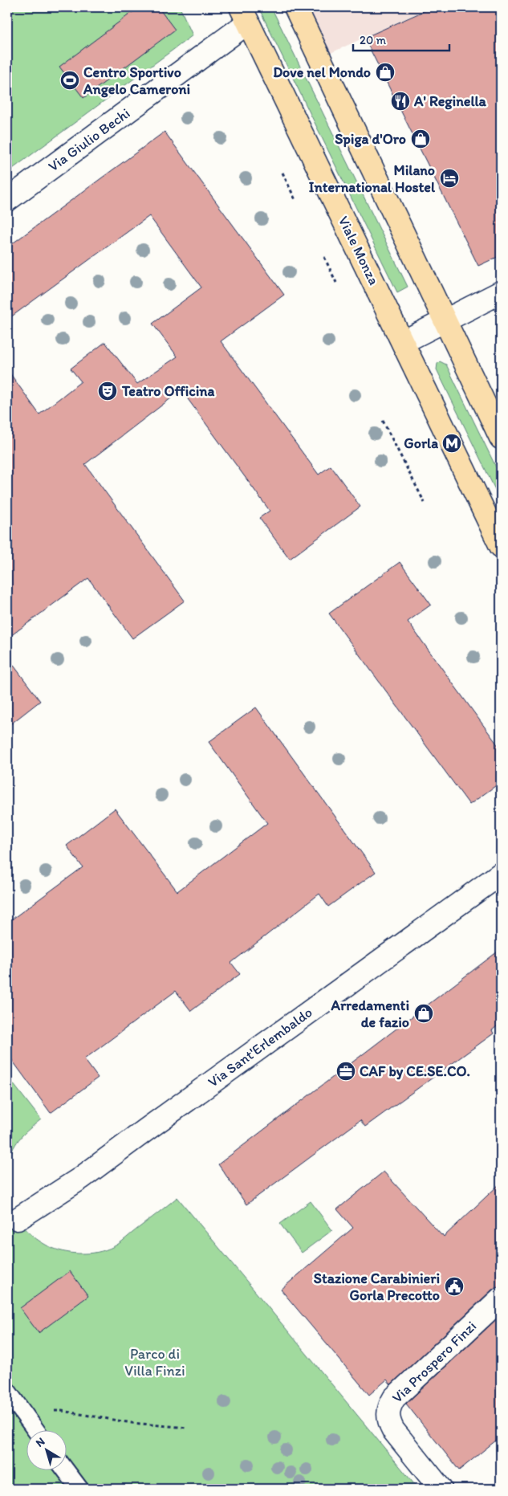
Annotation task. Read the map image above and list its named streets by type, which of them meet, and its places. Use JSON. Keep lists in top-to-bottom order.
{
  "streets": {
    "main road": ["Viale Monza"],
    "street": ["Via Giulio Bechi", "Via Sant'Erlembaldo", "Via Prospero Finzi"]
  },
  "crossings": [
    ["Via Giulio Bechi", "Viale Monza"]
  ],
  "parks": ["Parco di Villa Finzi"],
  "places": {
    "shop": ["Dove nel Mondo", "Spiga d'Oro", "Arredamenti de fazio"],
    "sports": ["Centro Sportivo Angelo Cameroni"],
    "restaurant": ["A' Reginella"],
    "hotel": ["Milano International Hostel"],
    "theatre": ["Teatro Officina"],
    "metro station": ["Gorla"],
    "office": ["CAF by CE.SE.CO."],
    "public building": ["Stazione Carabinieri Gorla Precotto"]
  },
  "scale_bar": "20 m",
  "north": "top left"
}
